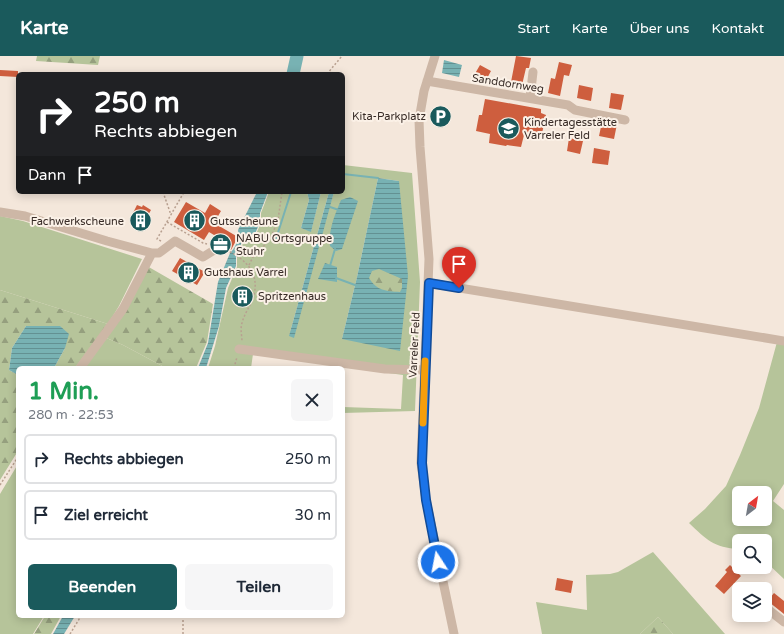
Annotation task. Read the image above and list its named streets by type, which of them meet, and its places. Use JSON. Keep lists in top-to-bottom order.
{
  "streets": {
    "street": ["Sanddornweg", "Varreler Feld"]
  },
  "crossings": [
    ["Sanddornweg", "Varreler Feld"]
  ],
  "places": {
    "parking": ["Kita-Parkplatz"],
    "school or university": ["Kindertagesstätte Varreler Feld"],
    "building": [
      "Fachwerkscheune",
      "Gutsscheune",
      "Gutshaus Varrel",
      "Spritzenhaus"
    ],
    "office": ["NABU Ortsgruppe Stuhr"]
  },
  "north": "top right",
  "page": {
    "header": "Karte",
    "nav": [
      "Start",
      "Karte",
      "Über uns",
      "Kontakt"
    ],
    "turn": ["250 m", "Rechts abbiegen"],
    "then": "Dann",
    "heading": ["1 Min.", "280 m · 22:53"],
    "list": [
      {
        "name": "Rechts abbiegen",
        "value": "250 m"
      },
      {
        "name": "Ziel erreicht",
        "value": "30 m"
      }
    ],
    "buttons": ["Beenden", "Teilen"]
  }
}
